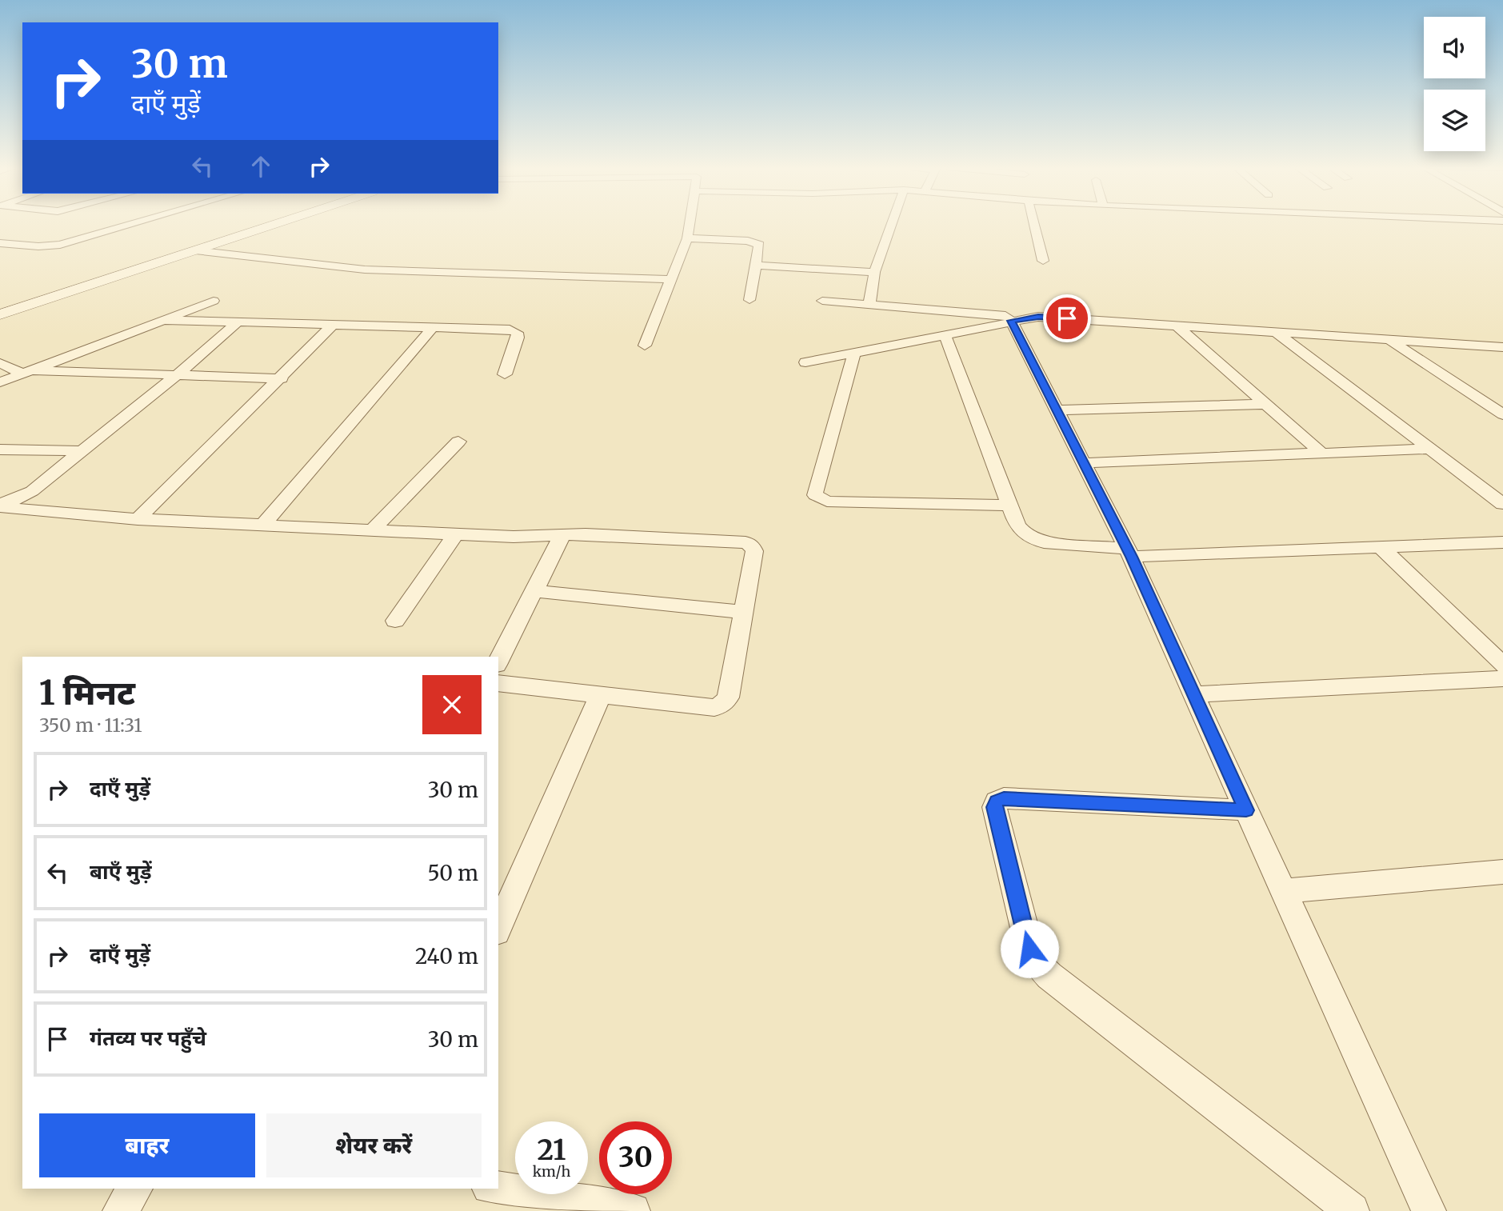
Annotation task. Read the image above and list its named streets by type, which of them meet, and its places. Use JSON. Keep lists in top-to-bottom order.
{
  "page": {
    "turn": ["30 m", "दाएँ मुड़ें"],
    "heading": ["1 मिनट", "350 m · 11:31"],
    "list": [
      {
        "name": "दाएँ मुड़ें",
        "value": "30 m"
      },
      {
        "name": "बाएँ मुड़ें",
        "value": "50 m"
      },
      {
        "name": "दाएँ मुड़ें",
        "value": "240 m"
      },
      {
        "name": "गंतव्य पर पहुँचे",
        "value": "30 m"
      }
    ],
    "buttons": ["बाहर", "शेयर करें"],
    "speed": "21 km/h",
    "limit": "30"
  }
}
